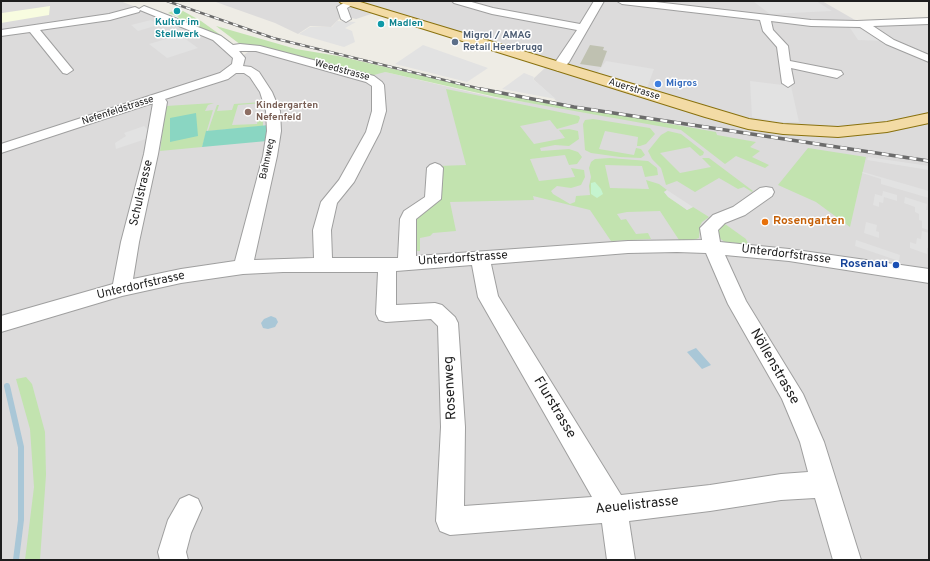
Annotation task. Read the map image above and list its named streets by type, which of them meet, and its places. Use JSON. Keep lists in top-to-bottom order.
{
  "streets": {
    "main road": ["Auerstrasse"],
    "street": [
      "Weedstrasse",
      "Nefenfeldstrasse",
      "Bahnweg",
      "Schulstrasse",
      "Unterdorfstrasse",
      "Nöllenstrasse",
      "Rosenweg",
      "Flurstrasse",
      "Aeuelistrasse"
    ]
  },
  "crossings": [
    ["Weedstrasse", "Unterdorfstrasse"],
    ["Nefenfeldstrasse", "Bahnweg"],
    ["Nefenfeldstrasse", "Schulstrasse"],
    ["Bahnweg", "Unterdorfstrasse"],
    ["Schulstrasse", "Unterdorfstrasse"],
    ["Unterdorfstrasse", "Nöllenstrasse"],
    ["Unterdorfstrasse", "Rosenweg"],
    ["Unterdorfstrasse", "Flurstrasse"],
    ["Nöllenstrasse", "Aeuelistrasse"],
    ["Rosenweg", "Aeuelistrasse"],
    ["Flurstrasse", "Aeuelistrasse"]
  ],
  "places": [
    "Kultur im Stellwerk",
    "Madlen",
    "Migrol / AMAG Retail Heerbrugg",
    "Migros",
    "Kindergarten Nefenfeld",
    "Rosengarten",
    "Rosenau"
  ]
}
